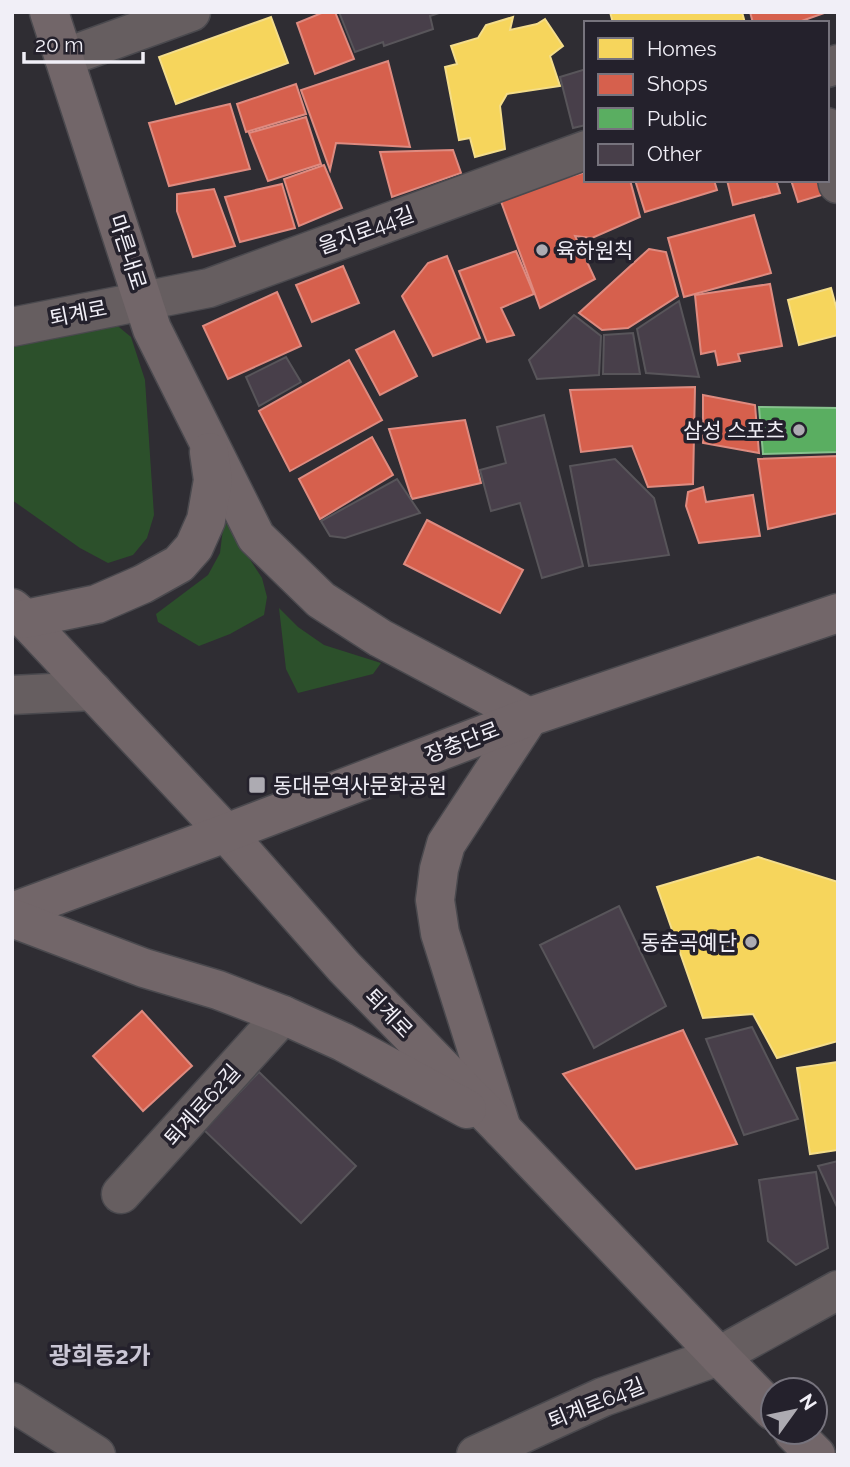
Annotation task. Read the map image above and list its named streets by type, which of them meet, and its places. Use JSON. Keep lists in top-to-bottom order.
{
  "streets": {
    "main road": ["마른내로", "퇴계로", "장충단로"],
    "street": ["을지로44길", "퇴계로62길", "퇴계로64길"]
  },
  "crossings": [
    ["을지로44길", "마른내로"],
    ["을지로44길", "퇴계로"],
    ["마른내로", "퇴계로"],
    ["마른내로", "장충단로"],
    ["퇴계로", "장충단로"],
    ["퇴계로", "퇴계로64길"]
  ],
  "districts": ["광희동2가"],
  "places": {
    "other": ["육하원칙", "삼성 스포츠", "동춘곡예단"],
    "transit": ["동대문역사문화공원"]
  },
  "legend": [
    "Homes",
    "Shops",
    "Public",
    "Other"
  ],
  "scale_bar": "20 m",
  "north": "top right"
}
